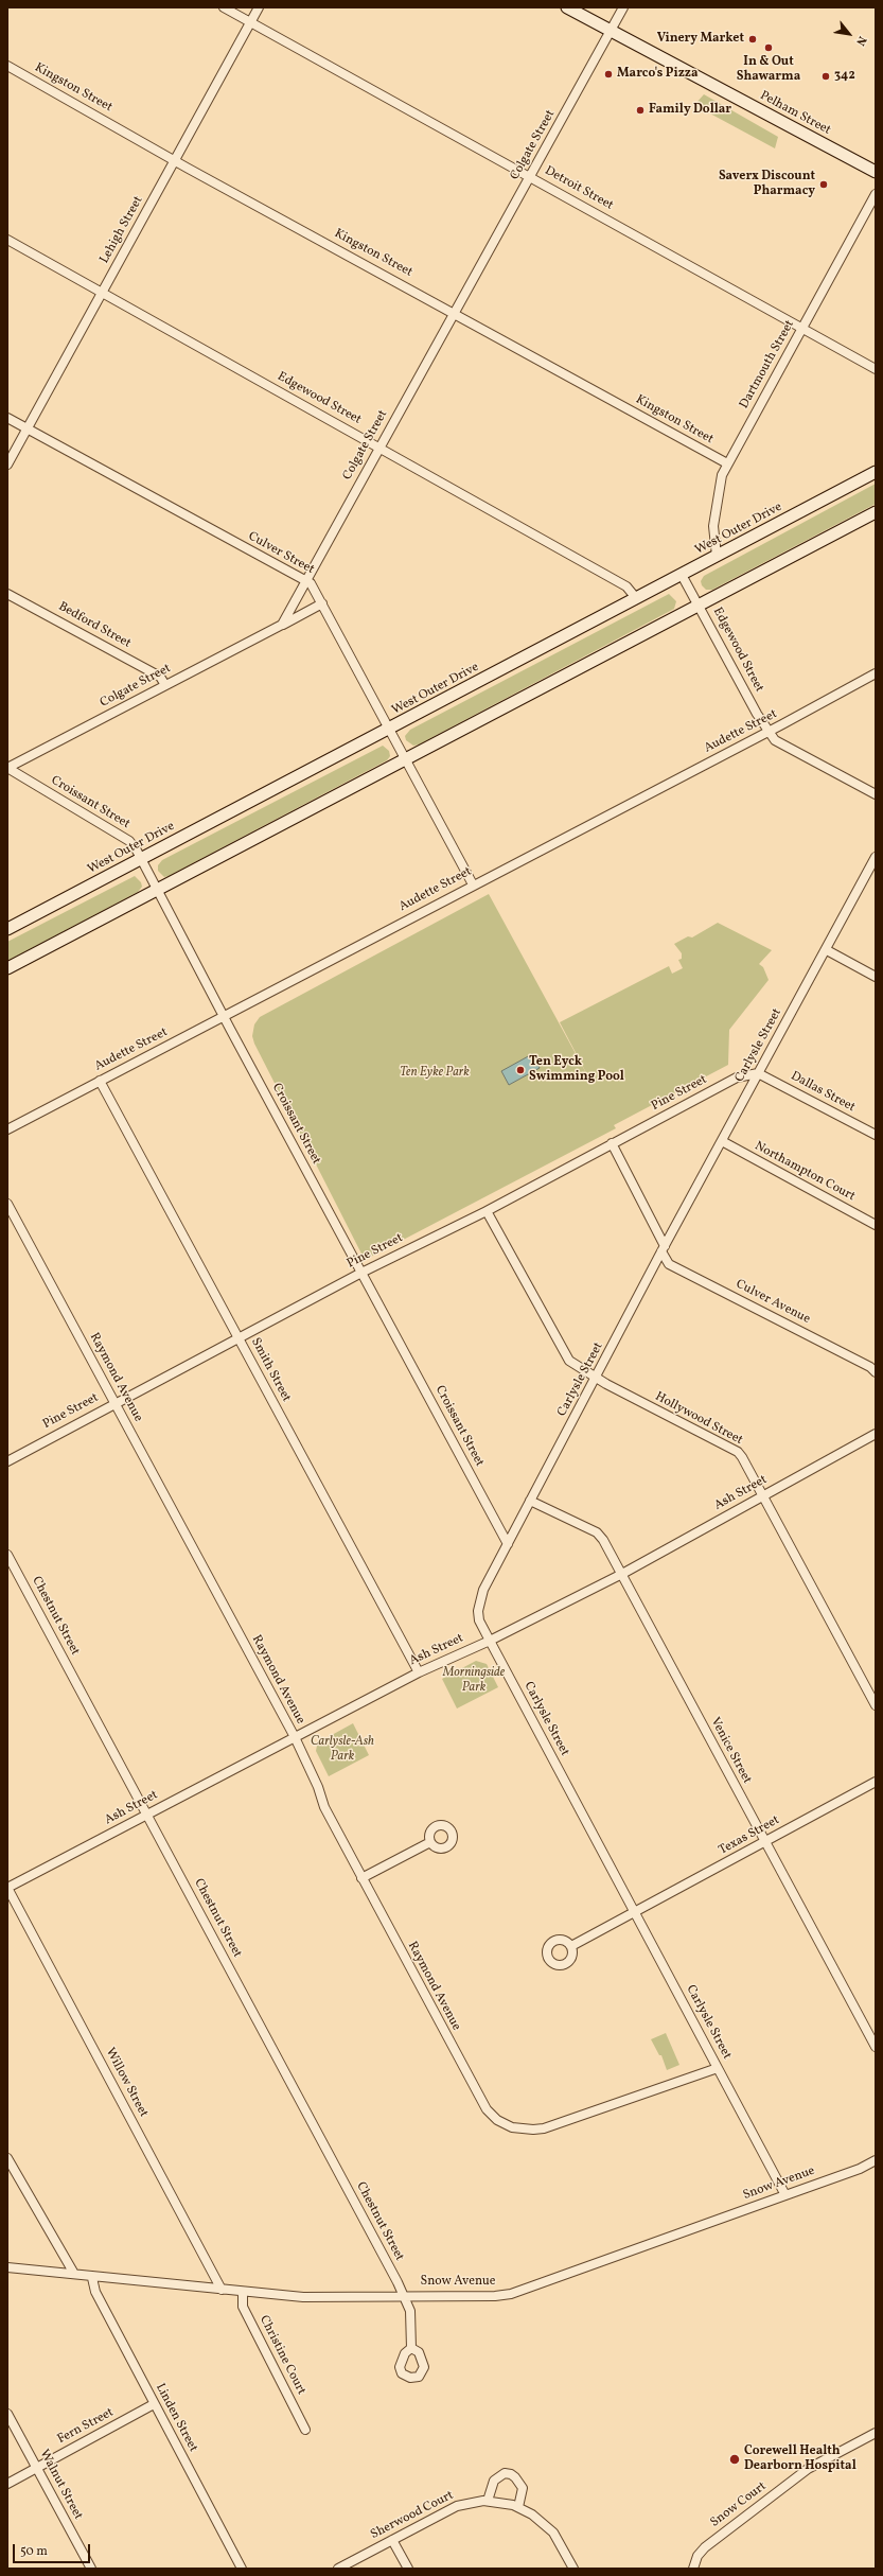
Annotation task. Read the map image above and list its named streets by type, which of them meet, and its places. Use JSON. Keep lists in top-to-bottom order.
{
  "streets": {
    "main road": ["Pelham Street", "West Outer Drive"],
    "street": [
      "Kingston Street",
      "Colgate Street",
      "Detroit Street",
      "Lehigh Street",
      "Dartmouth Street",
      "Edgewood Street",
      "Culver Street",
      "Bedford Street",
      "Audette Street",
      "Croissant Street",
      "Carlysle Street",
      "Dallas Street",
      "Pine Street",
      "Northampton Court",
      "Culver Avenue",
      "Smith Street",
      "Raymond Avenue",
      "Hollywood Street",
      "Ash Street",
      "Chestnut Street",
      "Venice Street",
      "Texas Street",
      "Willow Street",
      "Snow Avenue",
      "Christine Court",
      "Linden Street",
      "Fern Street",
      "Walnut Street",
      "Snow Court",
      "Sherwood Court"
    ]
  },
  "crossings": [
    ["Kingston Street", "Colgate Street"],
    ["Kingston Street", "Lehigh Street"],
    ["Kingston Street", "Dartmouth Street"],
    ["Pelham Street", "Colgate Street"],
    ["Colgate Street", "Detroit Street"],
    ["Colgate Street", "Edgewood Street"],
    ["Colgate Street", "Culver Street"],
    ["Colgate Street", "Bedford Street"],
    ["Colgate Street", "Croissant Street"],
    ["Detroit Street", "Lehigh Street"],
    ["Detroit Street", "Dartmouth Street"],
    ["Lehigh Street", "Edgewood Street"],
    ["Lehigh Street", "Culver Street"],
    ["Dartmouth Street", "West Outer Drive"],
    ["Edgewood Street", "West Outer Drive"],
    ["Edgewood Street", "Audette Street"],
    ["West Outer Drive", "Culver Street"],
    ["West Outer Drive", "Croissant Street"],
    ["Culver Street", "Audette Street"],
    ["Audette Street", "Croissant Street"],
    ["Audette Street", "Smith Street"],
    ["Croissant Street", "Carlysle Street"],
    ["Croissant Street", "Pine Street"],
    ["Carlysle Street", "Dallas Street"],
    ["Carlysle Street", "Pine Street"],
    ["Carlysle Street", "Northampton Court"],
    ["Carlysle Street", "Culver Avenue"],
    ["Carlysle Street", "Raymond Avenue"],
    ["Carlysle Street", "Hollywood Street"],
    ["Carlysle Street", "Ash Street"],
    ["Carlysle Street", "Venice Street"],
    ["Carlysle Street", "Texas Street"],
    ["Carlysle Street", "Snow Avenue"],
    ["Dallas Street", "Pine Street"],
    ["Pine Street", "Culver Avenue"],
    ["Pine Street", "Smith Street"],
    ["Pine Street", "Raymond Avenue"],
    ["Pine Street", "Hollywood Street"],
    ["Smith Street", "Ash Street"],
    ["Raymond Avenue", "Ash Street"],
    ["Hollywood Street", "Ash Street"],
    ["Ash Street", "Chestnut Street"],
    ["Ash Street", "Venice Street"],
    ["Ash Street", "Willow Street"],
    ["Chestnut Street", "Snow Avenue"],
    ["Venice Street", "Texas Street"],
    ["Willow Street", "Snow Avenue"],
    ["Snow Avenue", "Christine Court"],
    ["Snow Avenue", "Linden Street"],
    ["Linden Street", "Fern Street"],
    ["Fern Street", "Walnut Street"]
  ],
  "parks": ["Ten Eyke Park", "Morningside Park", "Carlysle-Ash Park"],
  "places": [
    "Vinery Market",
    "In & Out Shawarma",
    "Marco's Pizza",
    "342",
    "Family Dollar",
    "Saverx Discount Pharmacy",
    "Ten Eyck Swimming Pool",
    "Corewell Health Dearborn Hospital"
  ],
  "scale_bar": "50 m",
  "north": "bottom right"
}
